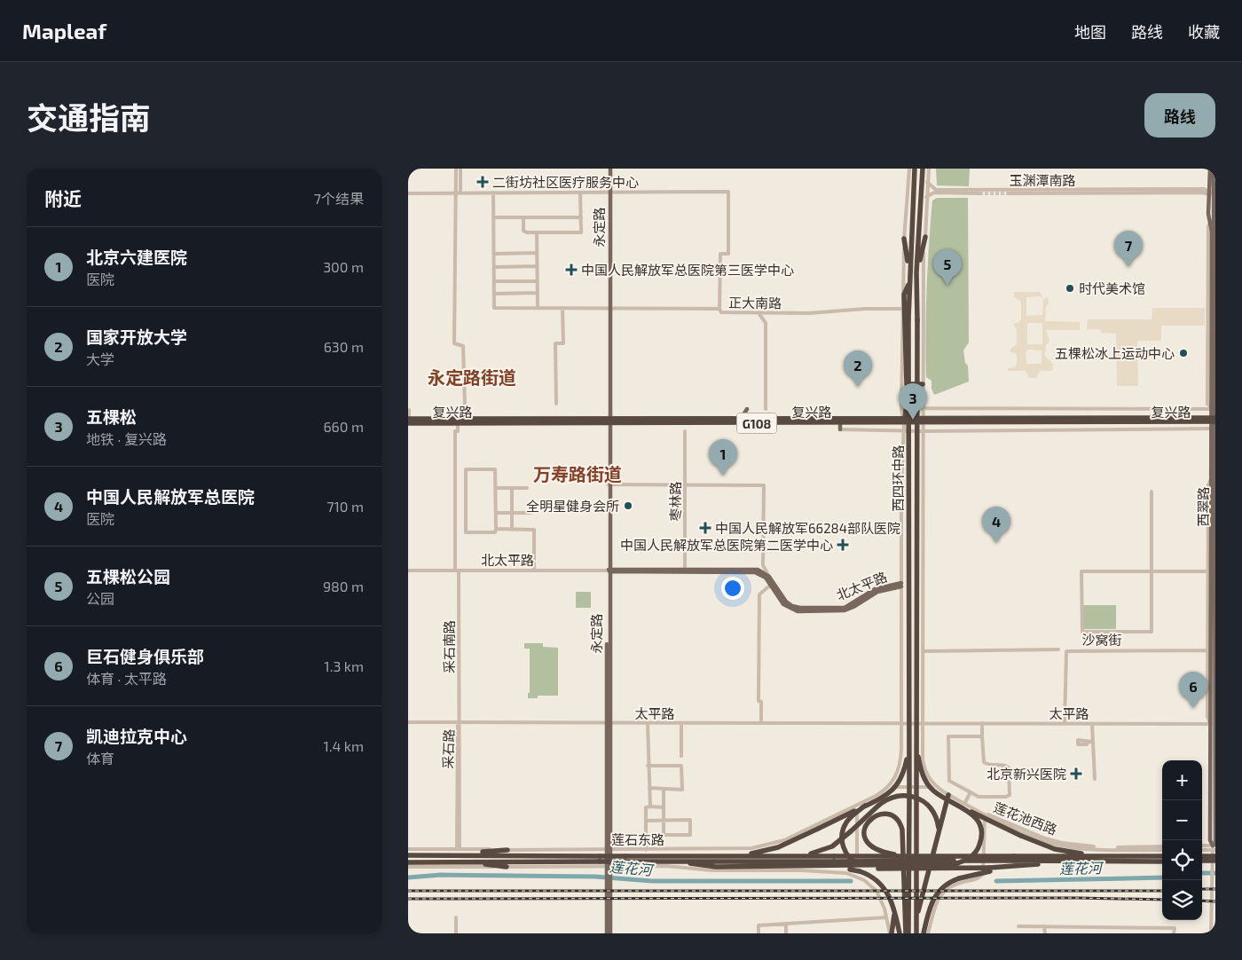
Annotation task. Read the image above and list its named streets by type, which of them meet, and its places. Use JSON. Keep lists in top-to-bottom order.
{
  "streets": {
    "highway": [
      "复兴路",
      "G108",
      "西四环中路",
      "莲花池西路",
      "莲石东路"
    ],
    "main road": ["永定路", "西翠路", "北太平路"],
    "street": [
      "玉渊潭南路",
      "正大南路",
      "枣林路",
      "沙窝街",
      "采石南路",
      "太平路",
      "采石路"
    ]
  },
  "crossings": [
    ["玉渊潭南路", "西翠路"],
    ["永定路", "正大南路"],
    ["永定路", "复兴路"],
    ["永定路", "北太平路"],
    ["永定路", "太平路"],
    ["永定路", "莲石东路"],
    ["复兴路", "西四环中路"],
    ["复兴路", "西翠路"],
    ["复兴路", "采石南路"],
    ["西四环中路", "北太平路"],
    ["西四环中路", "太平路"],
    ["西四环中路", "莲花池西路"],
    ["枣林路", "北太平路"],
    ["西翠路", "沙窝街"],
    ["西翠路", "太平路"],
    ["北太平路", "采石南路"],
    ["沙窝街", "太平路"],
    ["采石南路", "太平路"],
    ["采石南路", "采石路"],
    ["太平路", "采石路"],
    ["采石路", "莲石东路"],
    ["莲花池西路", "莲石东路"]
  ],
  "districts": ["永定路街道", "万寿路街道"],
  "water": ["莲花河"],
  "places": {
    "health": [
      "二街坊社区医疗服务中心",
      "中国人民解放军总医院第三医学中心",
      "中国人民解放军66284部队医院",
      "中国人民解放军总医院第二医学中心",
      "北京新兴医院"
    ],
    "other": ["时代美术馆", "五棵松冰上运动中心", "全明星健身会所"]
  },
  "page": {
    "header": "Mapleaf",
    "nav": ["地图", "路线", "收藏"],
    "title": "交通指南",
    "buttons": "路线",
    "heading": ["附近", "7个结果"],
    "list": [
      {
        "mark": "1",
        "name": "北京六建医院",
        "note": "医院",
        "value": "300 m"
      },
      {
        "mark": "2",
        "name": "国家开放大学",
        "note": "大学",
        "value": "630 m"
      },
      {
        "mark": "3",
        "name": "五棵松",
        "note": "地铁 · 复兴路",
        "value": "660 m"
      },
      {
        "mark": "4",
        "name": "中国人民解放军总医院",
        "note": "医院",
        "value": "710 m"
      },
      {
        "mark": "5",
        "name": "五棵松公园",
        "note": "公园",
        "value": "980 m"
      },
      {
        "mark": "6",
        "name": "巨石健身俱乐部",
        "note": "体育 · 太平路",
        "value": "1.3 km"
      },
      {
        "mark": "7",
        "name": "凯迪拉克中心",
        "note": "体育",
        "value": "1.4 km"
      }
    ],
    "pins": [
      "7",
      "5",
      "2",
      "3",
      "1",
      "4",
      "6"
    ],
    "map_buttons": ["+", "−"]
  }
}
